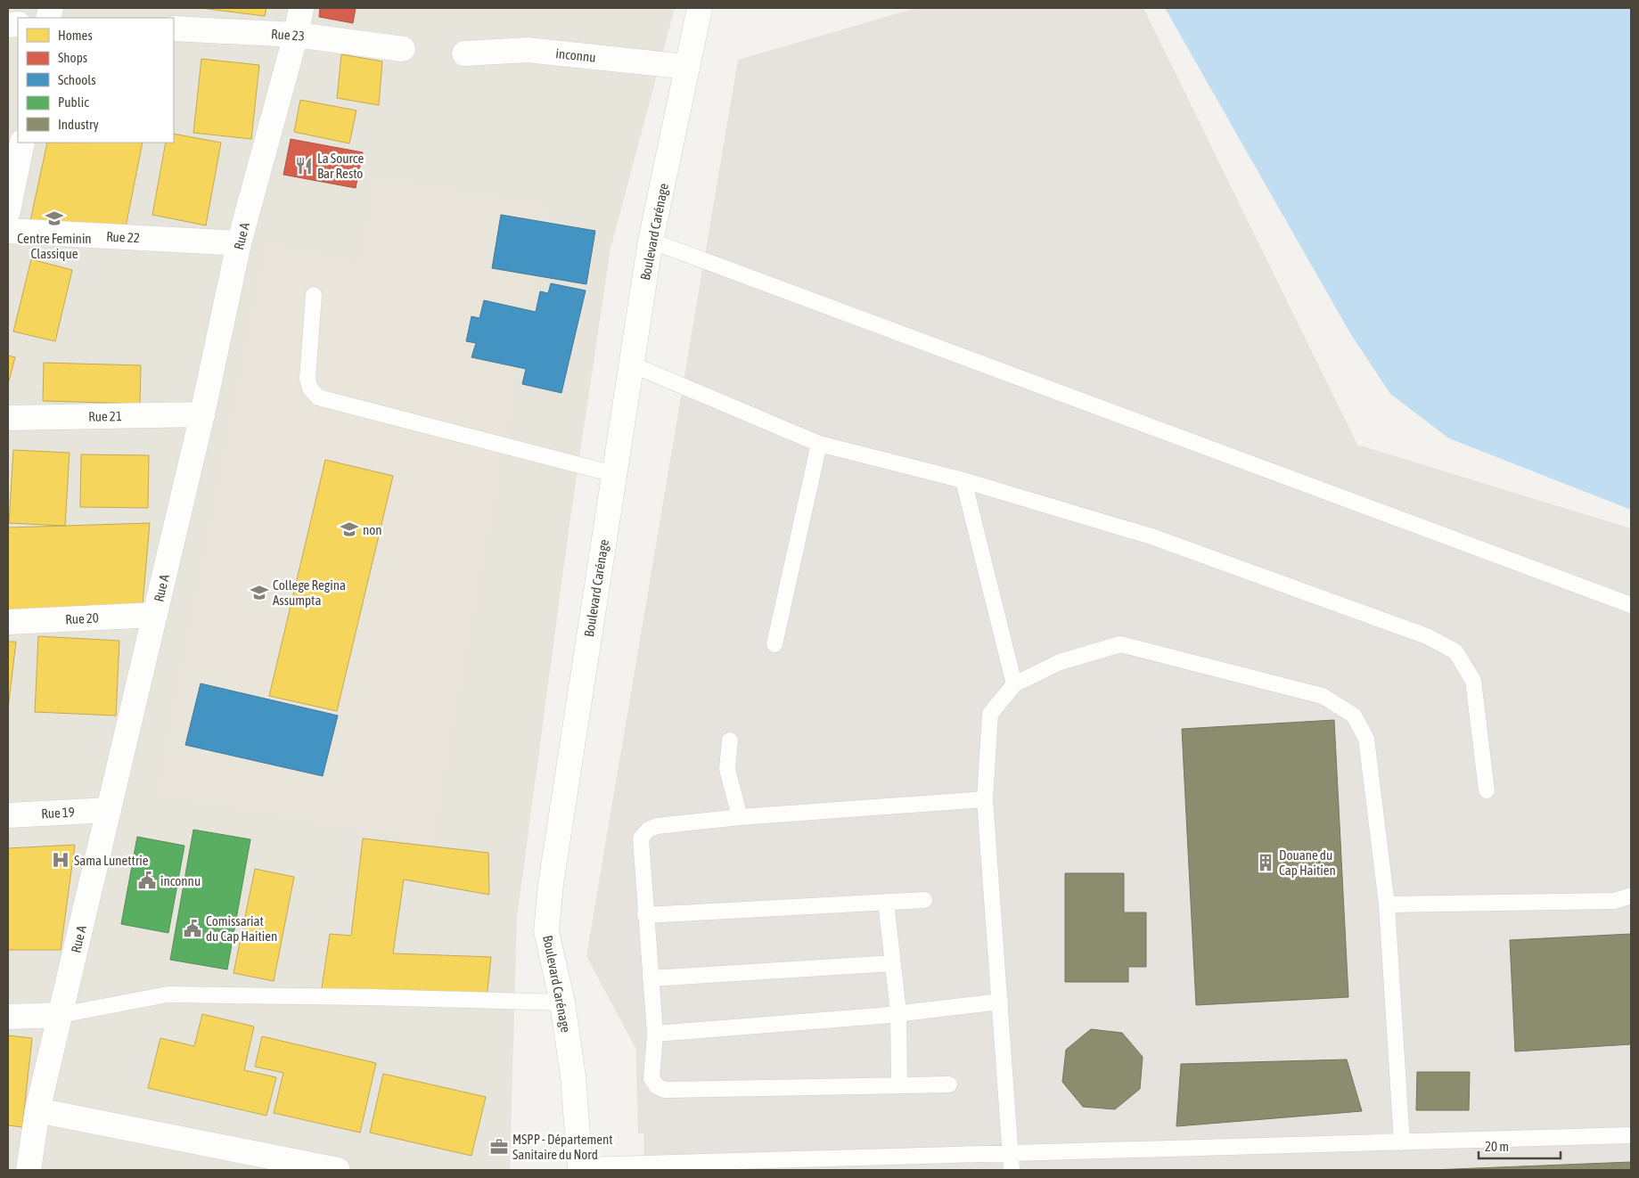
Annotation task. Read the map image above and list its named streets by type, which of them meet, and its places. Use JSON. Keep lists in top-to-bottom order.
{
  "streets": {
    "street": [
      "Rue 23",
      "inconnu",
      "Boulevard Carénage",
      "Rue A",
      "Rue 22",
      "Rue 21",
      "Rue 20",
      "Rue 19"
    ]
  },
  "crossings": [
    ["Rue 23", "Rue A"],
    ["inconnu", "Boulevard Carénage"],
    ["Rue A", "Rue 22"],
    ["Rue A", "Rue 21"],
    ["Rue A", "Rue 20"],
    ["Rue A", "Rue 19"]
  ],
  "places": {
    "restaurant": ["La Source Bar Resto"],
    "school or university": ["Centre Feminin Classique", "non", "College Regina Assumpta"],
    "hospital": ["Sama Lunettrie"],
    "building": ["Douane du Cap Haitien"],
    "public building": ["inconnu", "Comissariat du Cap Haitien"],
    "office": ["MSPP - Département Sanitaire du Nord"]
  },
  "legend": [
    "Homes",
    "Shops",
    "Schools",
    "Public",
    "Industry"
  ],
  "scale_bar": "20 m"
}
